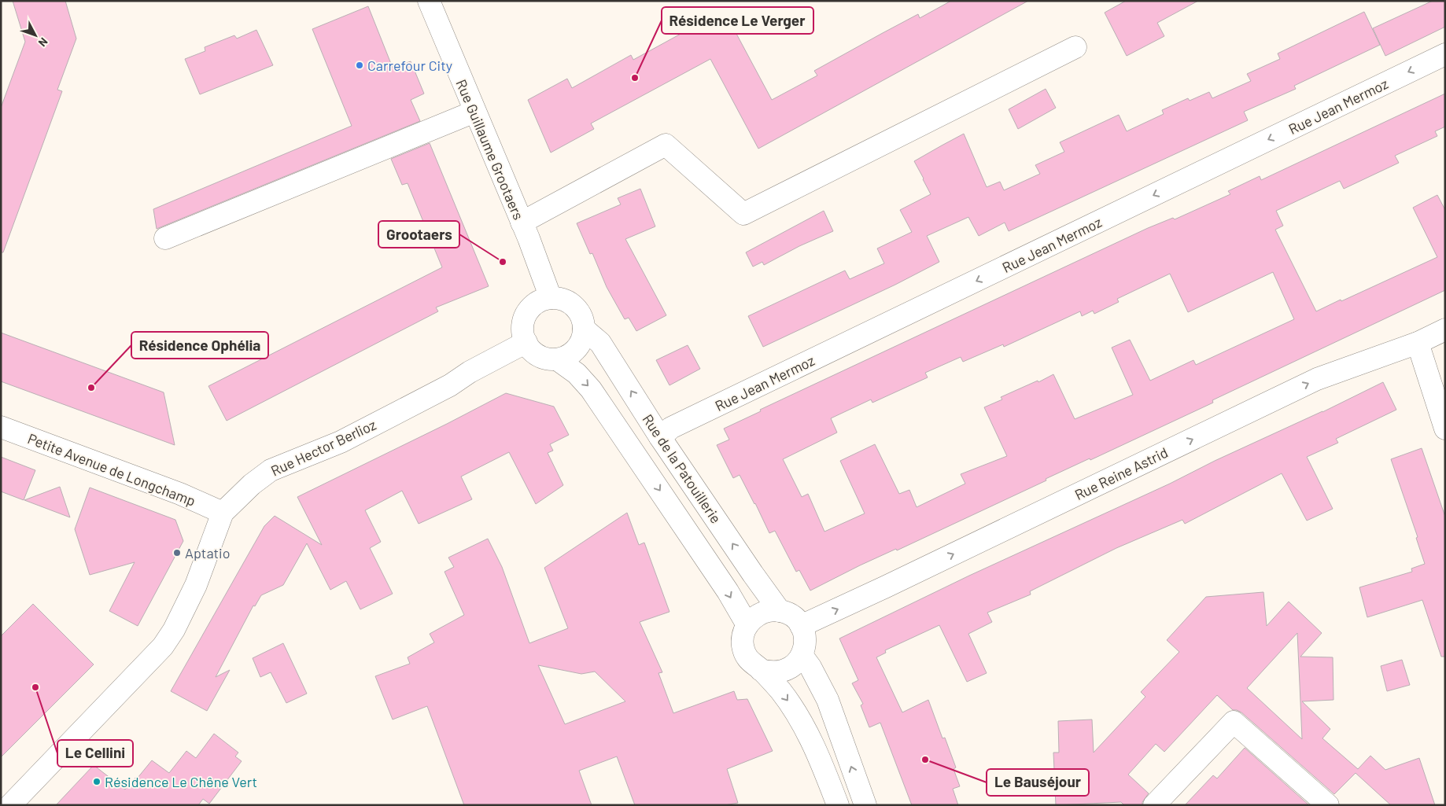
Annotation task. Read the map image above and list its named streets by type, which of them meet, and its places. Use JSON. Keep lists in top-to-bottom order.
{
  "streets": {
    "street": [
      "Rue Jean Mermoz",
      "Rue Guillaume Grootaers",
      "Rue Hector Berlioz",
      "Rue de la Patouillerie",
      "Petite Avenue de Longchamp",
      "Rue Reine Astrid"
    ]
  },
  "crossings": [
    ["Rue Jean Mermoz", "Rue de la Patouillerie"],
    ["Rue Guillaume Grootaers", "Rue Hector Berlioz"],
    ["Rue Guillaume Grootaers", "Rue de la Patouillerie"],
    ["Rue Hector Berlioz", "Rue de la Patouillerie"],
    ["Rue Hector Berlioz", "Petite Avenue de Longchamp"],
    ["Rue de la Patouillerie", "Rue Reine Astrid"]
  ],
  "one_way": ["Rue Jean Mermoz", "Rue Reine Astrid"],
  "places": [
    "Carrefour City",
    "Résidence Le Verger",
    "Grootaers",
    "Résidence Ophélia",
    "Aptatio",
    "Le Cellini",
    "Le Bauséjour",
    "Résidence Le Chêne Vert"
  ],
  "north": "bottom right"
}
